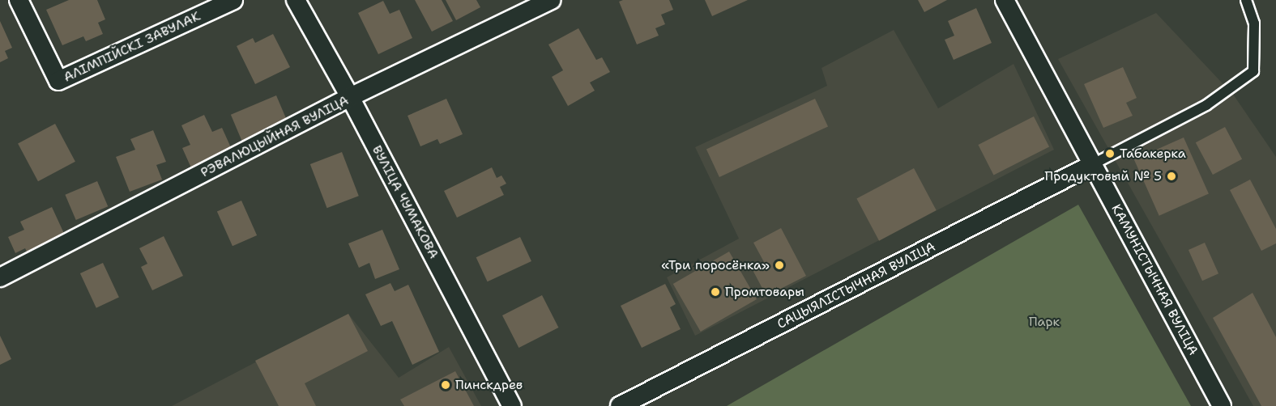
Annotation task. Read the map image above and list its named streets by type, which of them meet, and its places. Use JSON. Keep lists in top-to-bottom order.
{
  "streets": {
    "street": [
      "АЛІМПІЙСКІ ЗАВУЛАК",
      "РЭВАЛЮЦЫЙНАЯ ВУЛІЦА",
      "ВУЛІЦА ЧУМАКОВА",
      "КАМУНІСТЫЧНАЯ ВУЛІЦА",
      "САЦЫЯЛІСТЫЧНАЯ ВУЛІЦА"
    ]
  },
  "crossings": [
    ["РЭВАЛЮЦЫЙНАЯ ВУЛІЦА", "ВУЛІЦА ЧУМАКОВА"],
    ["КАМУНІСТЫЧНАЯ ВУЛІЦА", "САЦЫЯЛІСТЫЧНАЯ ВУЛІЦА"]
  ],
  "parks": ["Парк"],
  "places": [
    "Табакерка",
    "Продуктовый № 5",
    "«Три поросёнка»",
    "Промтовары",
    "Пинскдрев"
  ]
}
